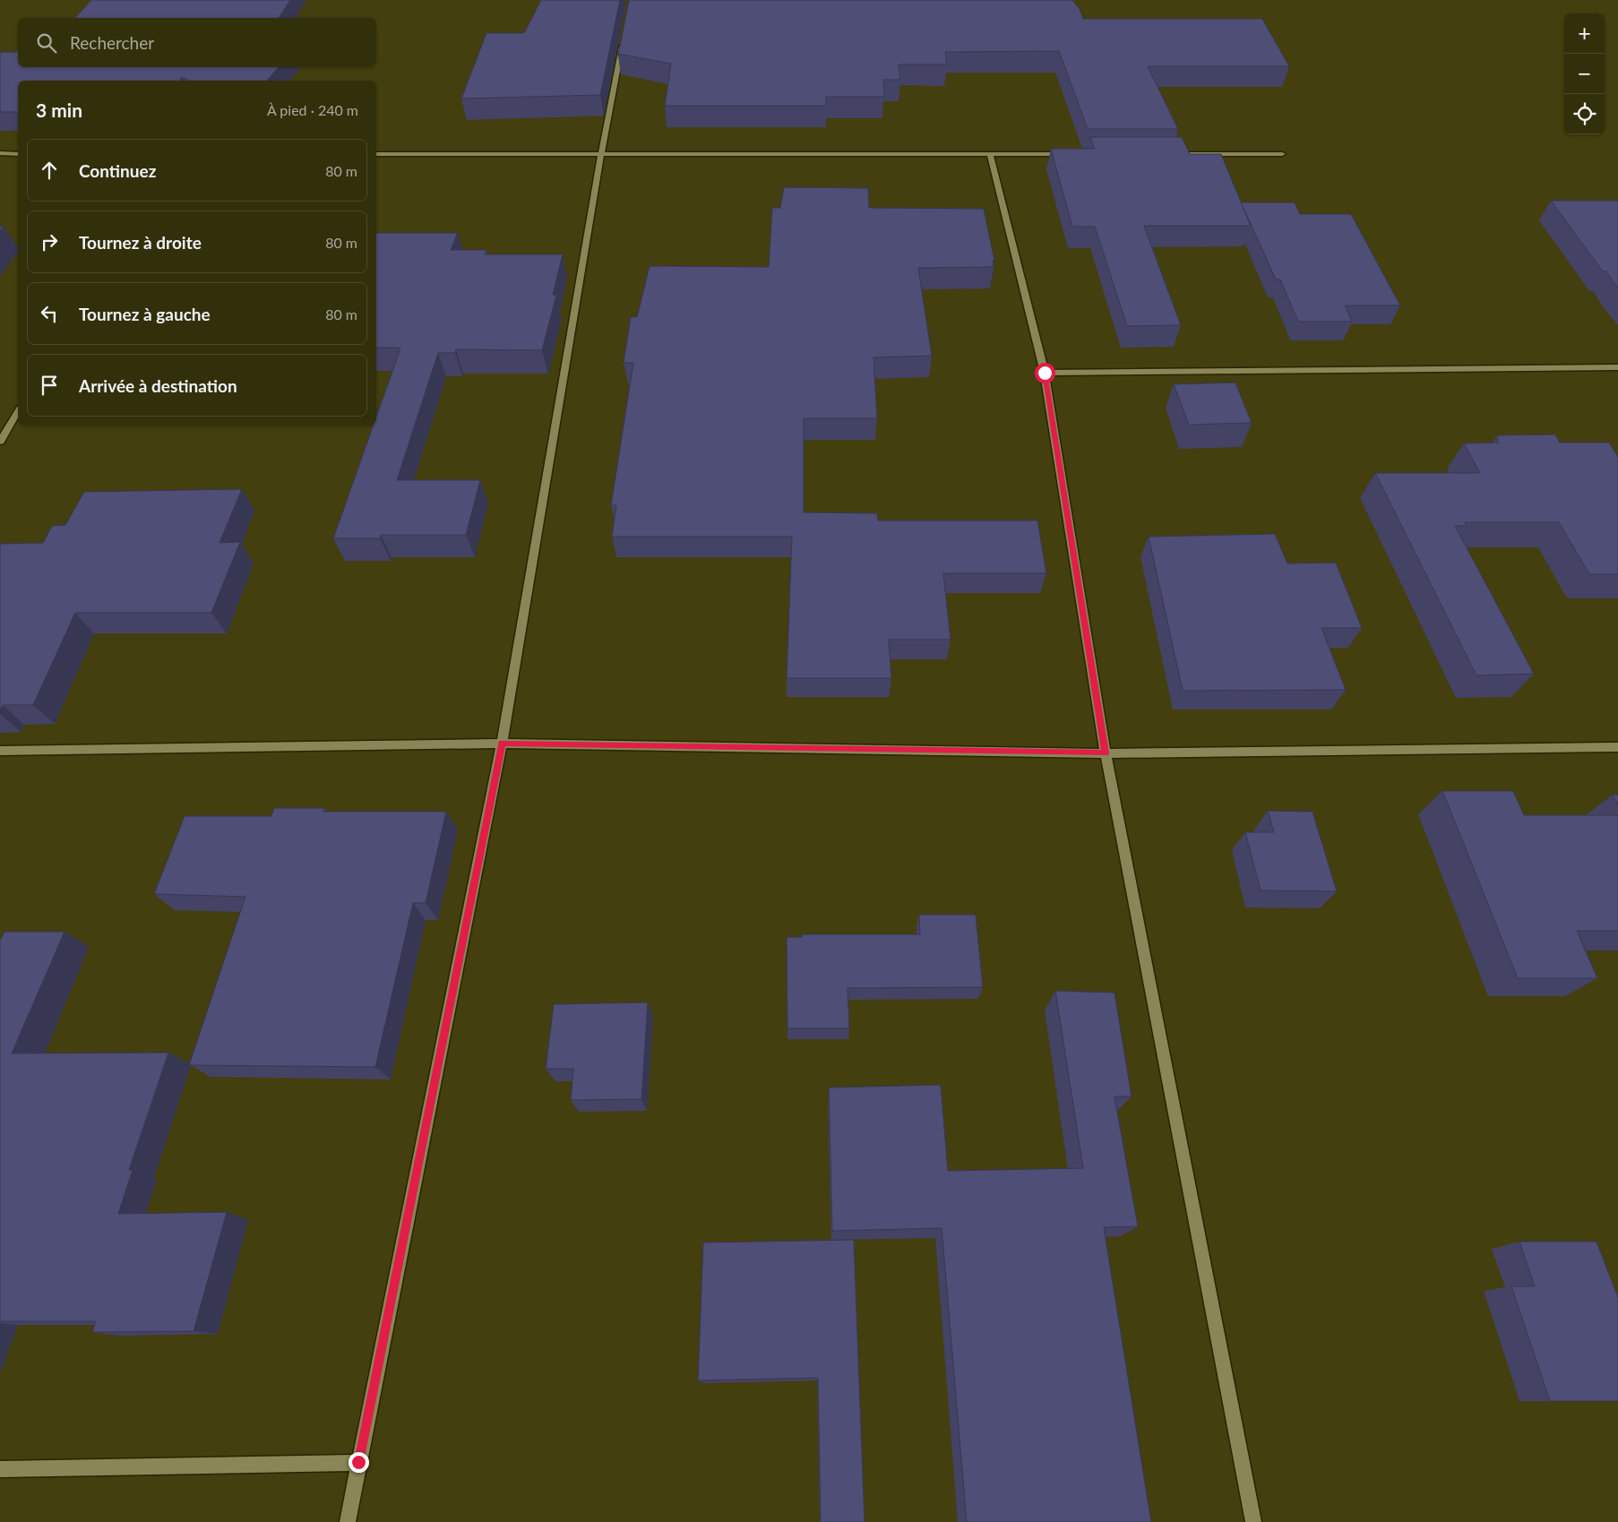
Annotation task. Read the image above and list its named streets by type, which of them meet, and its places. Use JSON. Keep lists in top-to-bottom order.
{
  "page": {
    "map_buttons": ["+", "−"],
    "search": "Rechercher",
    "heading": ["3 min", "À pied · 240 m"],
    "list": [
      ["Continuez", "80 m"],
      ["Tournez à droite", "80 m"],
      ["Tournez à gauche", "80 m"],
      "Arrivée à destination"
    ]
  }
}
